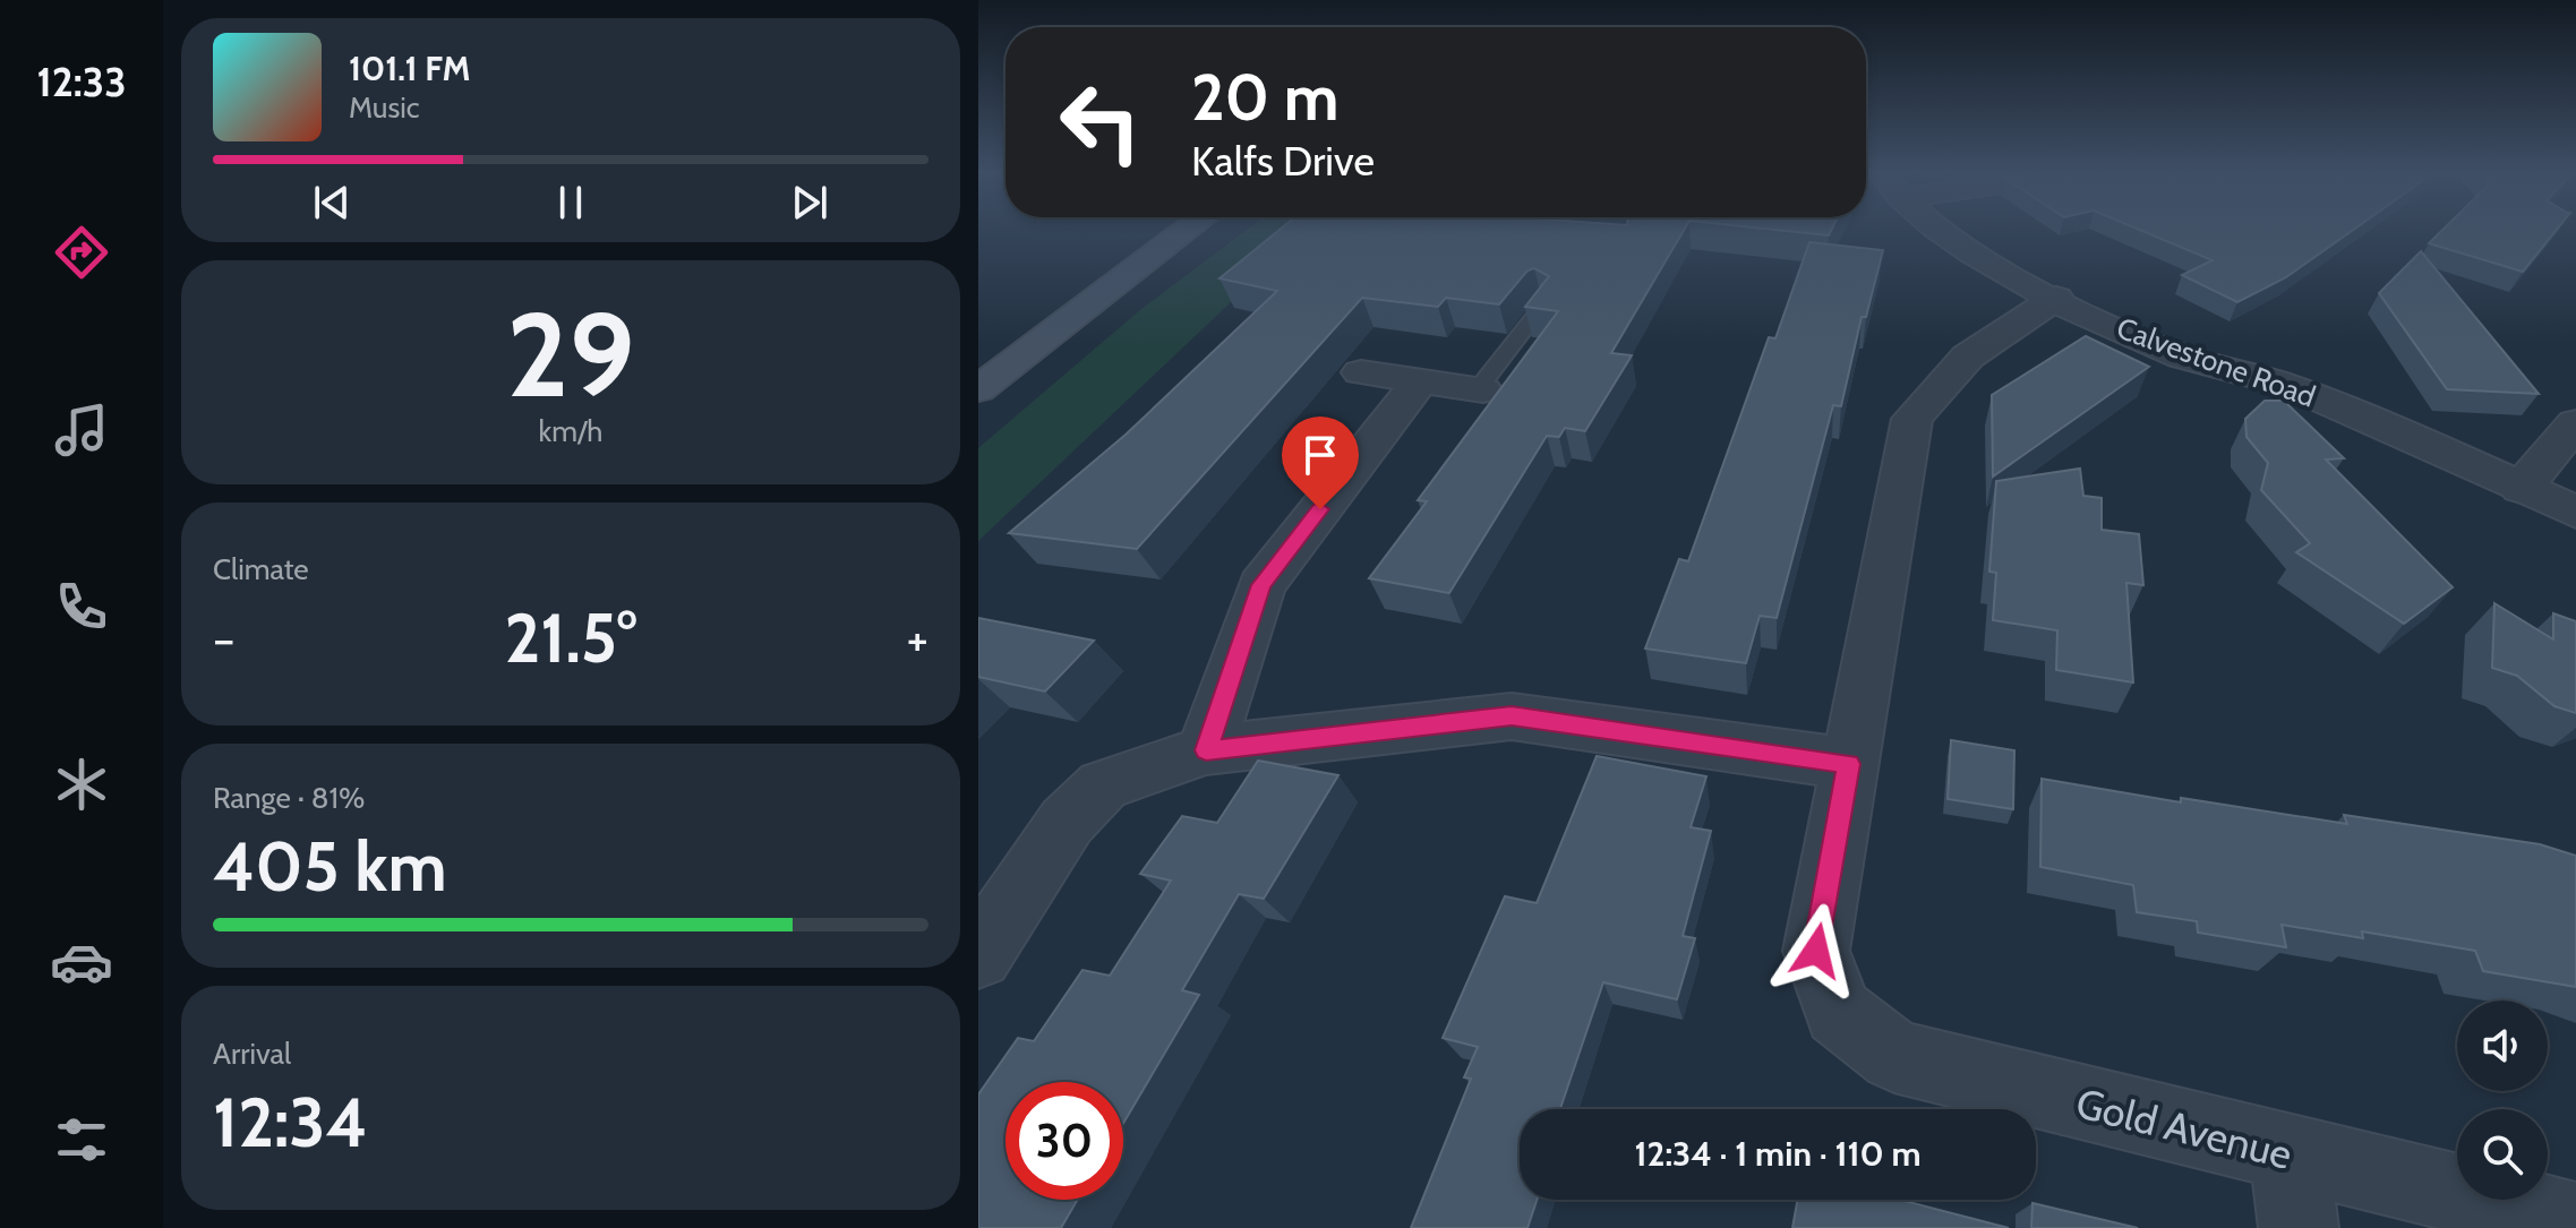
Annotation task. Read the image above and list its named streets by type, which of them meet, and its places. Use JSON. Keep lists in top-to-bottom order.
{
  "streets": {
    "street": ["Calvestone Road", "Gold Avenue"]
  },
  "crossings": [
    ["Calvestone Road", "Gold Avenue"]
  ],
  "page": {
    "tabs": "12:33",
    "turn": ["20 m", "Kalfs Drive"],
    "song": ["101.1 FM", "Music"],
    "tile": [
      ["29", "km/h"],
      "Climate",
      ["Range · 81%", "405 km"],
      ["Arrival", "12:34"]
    ],
    "heat": ["−", "21.5°", "+"],
    "limit": "30",
    "trip": "12:34 · 1 min · 110 m"
  }
}
